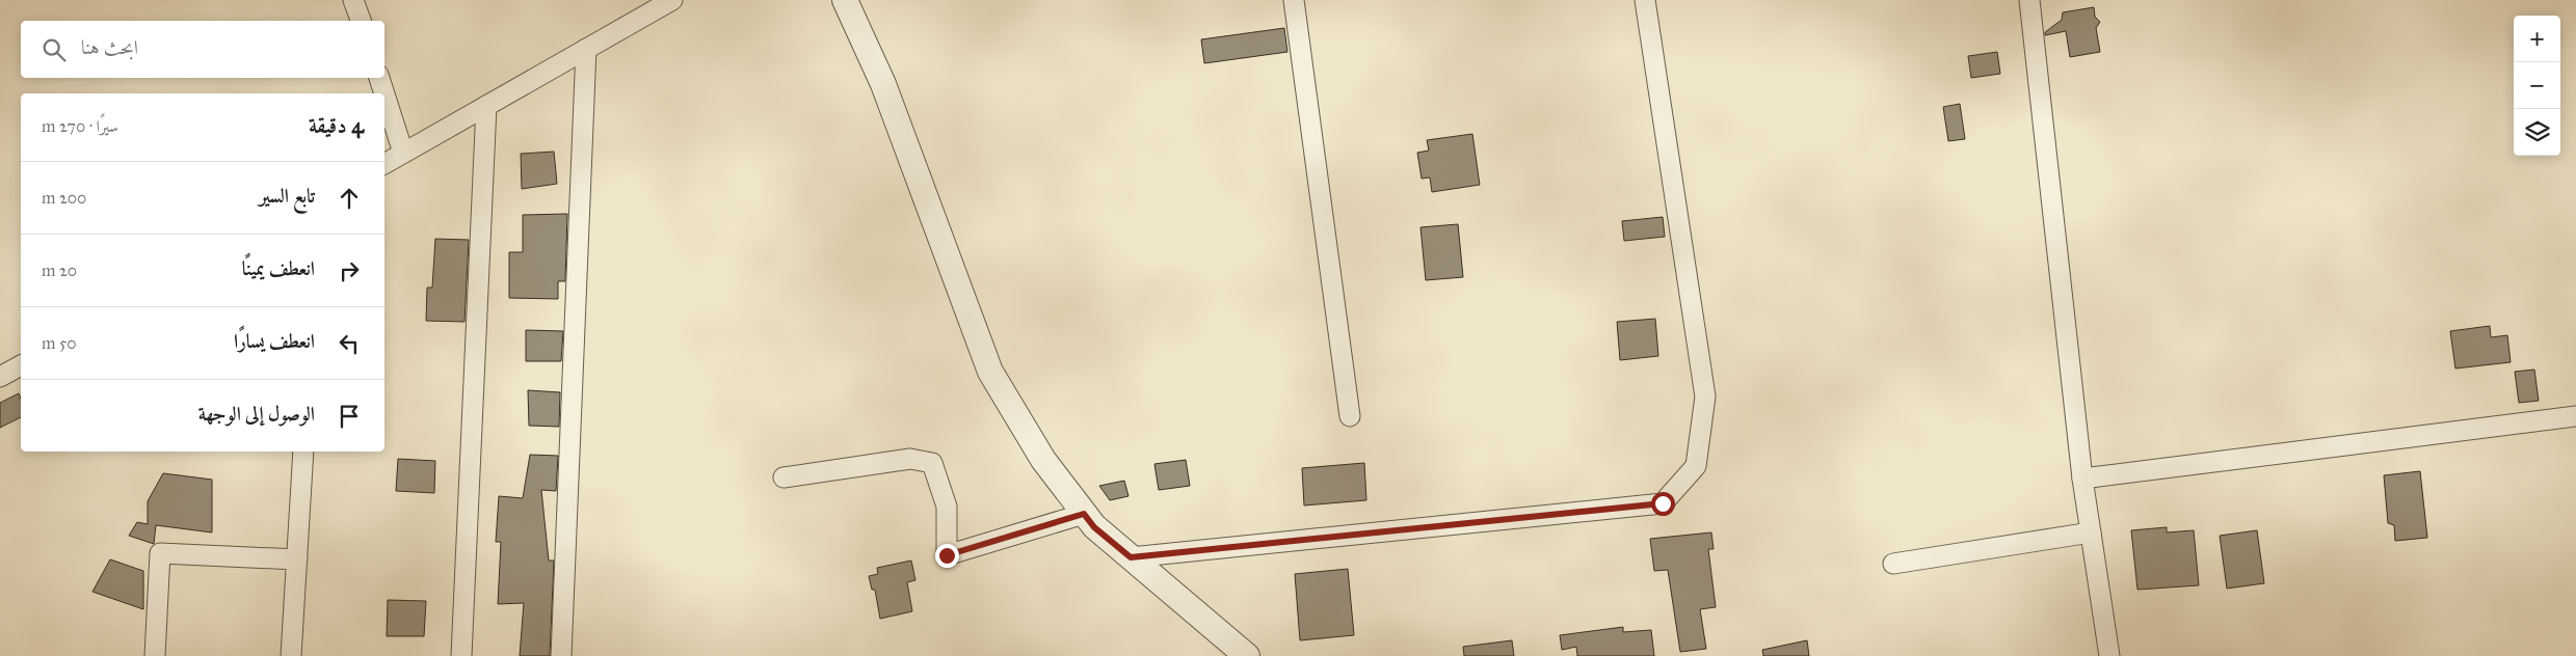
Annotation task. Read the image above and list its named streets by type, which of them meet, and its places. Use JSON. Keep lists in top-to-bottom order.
{
  "page": {
    "map_buttons": ["+", "−"],
    "search": "ابحث هنا",
    "heading": ["4 دقيقة", "سيرًا · 270 m"],
    "list": [
      ["تابع السير", "200 m"],
      ["انعطف يمينًا", "20 m"],
      ["انعطف يسارًا", "50 m"],
      "الوصول إلى الوجهة"
    ]
  }
}
